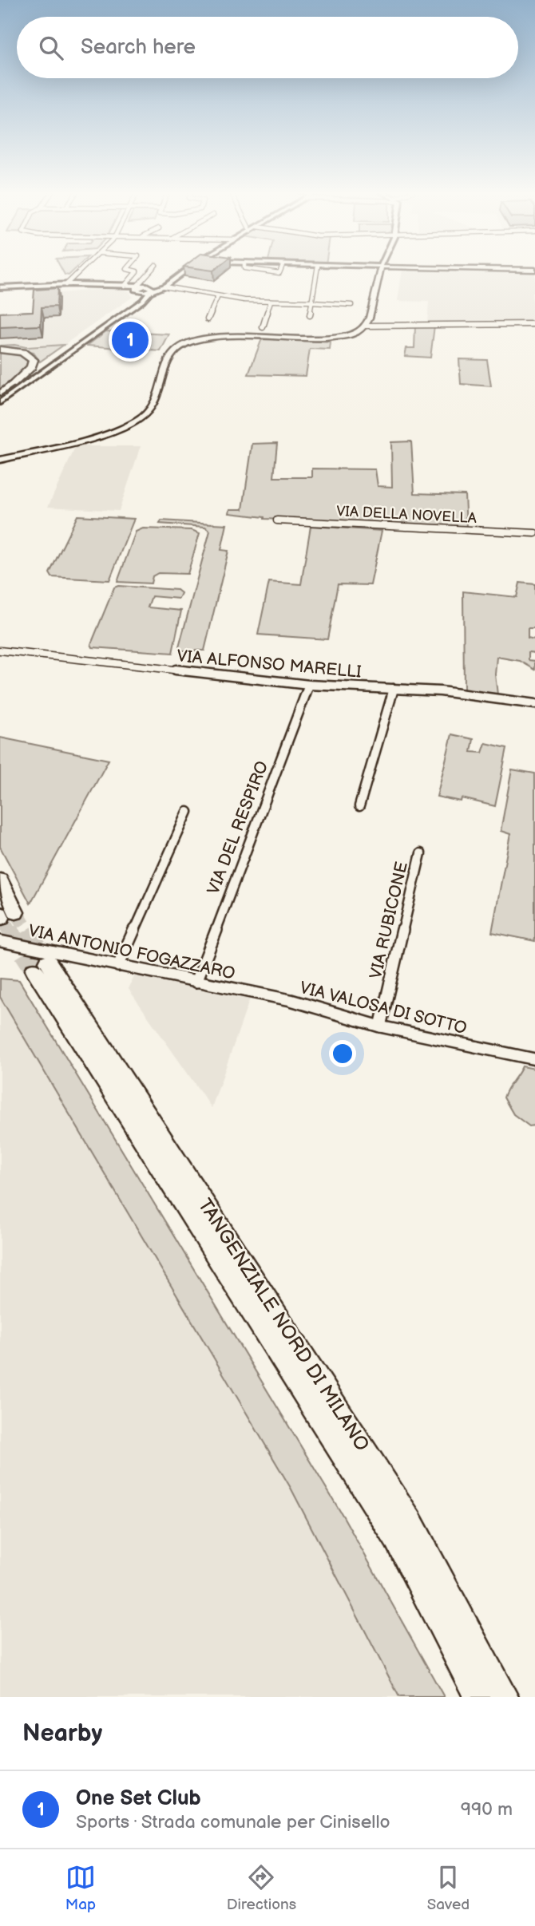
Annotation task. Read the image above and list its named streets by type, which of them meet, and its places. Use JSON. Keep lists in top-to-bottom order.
{
  "streets": {
    "highway": ["TANGENZIALE NORD DI MILANO"],
    "street": [
      "VIA DELLA NOVELLA",
      "VIA ALFONSO MARELLI",
      "VIA DEL RESPIRO",
      "VIA RUBICONE",
      "VIA ANTONIO FOGAZZARO",
      "VIA VALOSA DI SOTTO"
    ]
  },
  "crossings": [
    ["VIA ALFONSO MARELLI", "VIA DEL RESPIRO"],
    ["VIA DEL RESPIRO", "VIA ANTONIO FOGAZZARO"],
    ["VIA RUBICONE", "VIA VALOSA DI SOTTO"],
    ["VIA ANTONIO FOGAZZARO", "VIA VALOSA DI SOTTO"]
  ],
  "page": {
    "search": "Search here",
    "pins": "1",
    "heading": "Nearby",
    "list": [
      {
        "mark": "1",
        "name": "One Set Club",
        "note": "Sports · Strada comunale per Cinisello",
        "value": "990 m"
      }
    ],
    "nav": ["Map", "Directions", "Saved"]
  }
}
